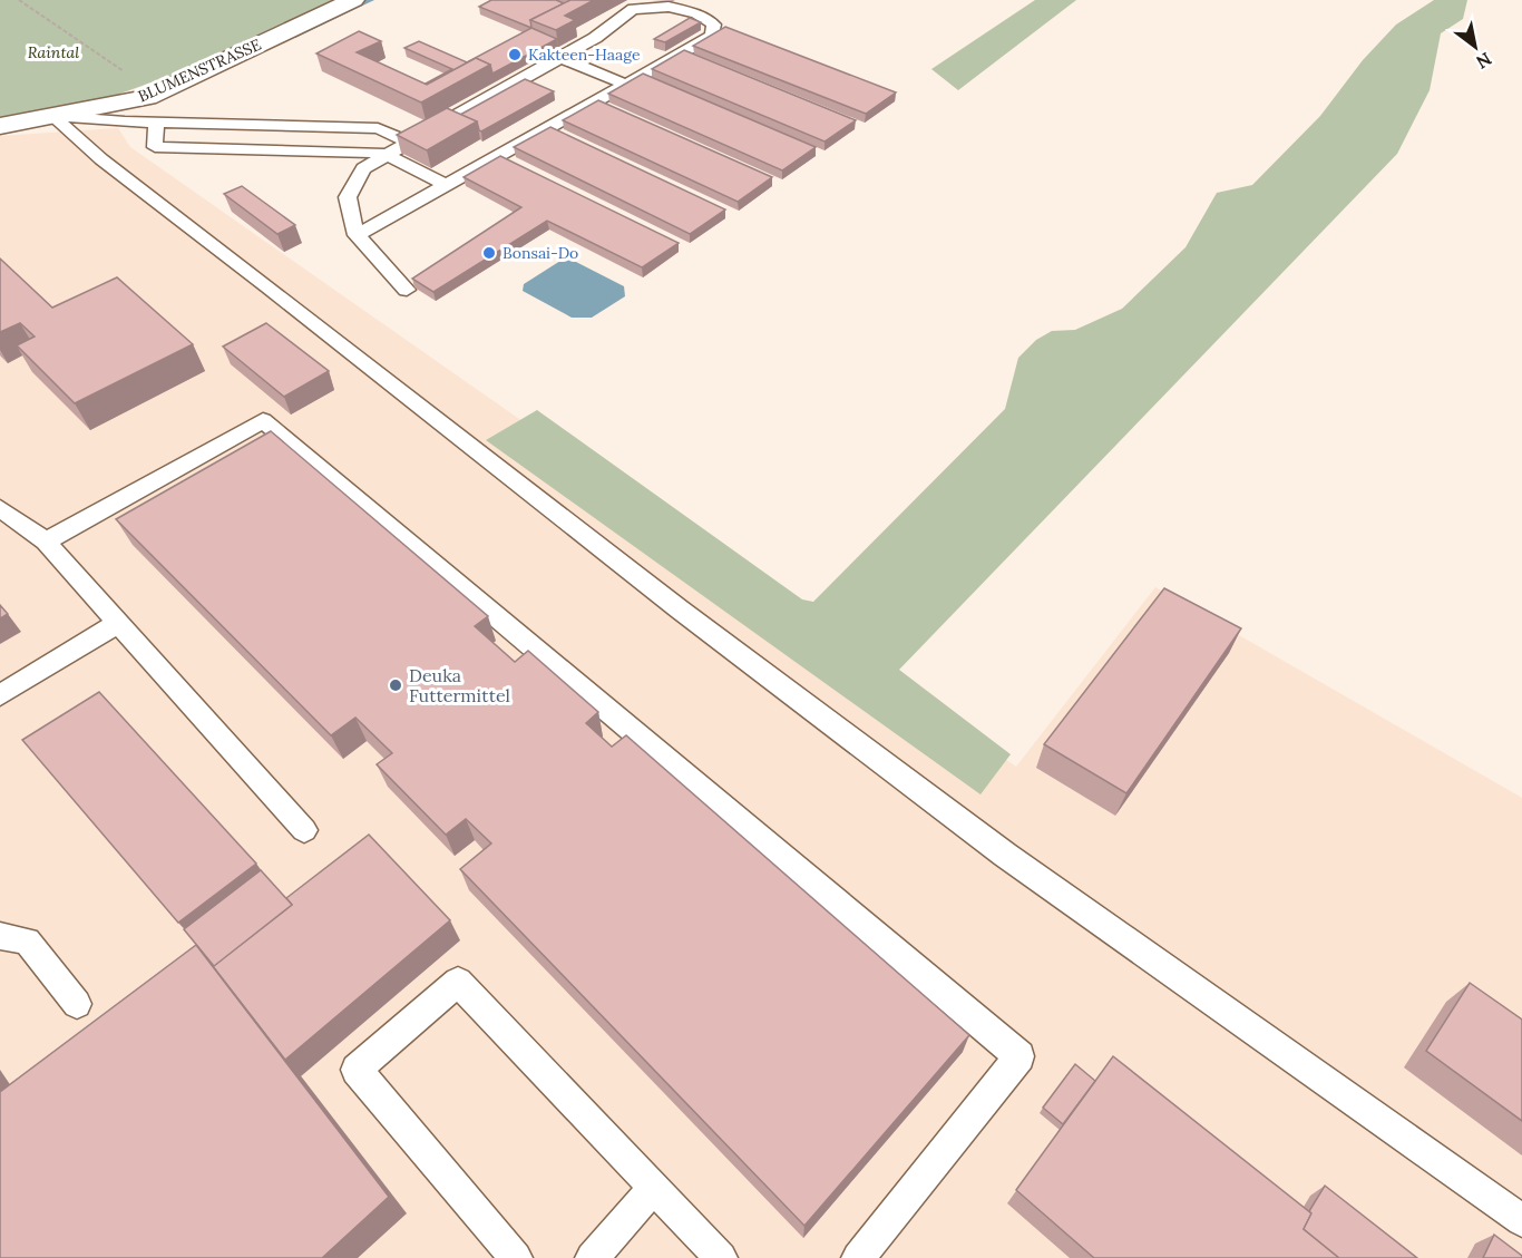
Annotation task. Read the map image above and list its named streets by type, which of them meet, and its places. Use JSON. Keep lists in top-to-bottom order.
{
  "streets": {
    "street": ["BLUMENSTRASSE"]
  },
  "parks": ["Raintal"],
  "places": ["Kakteen-Haage", "Bonsai-Do", "Deuka Futtermittel"],
  "north": "bottom right"
}
